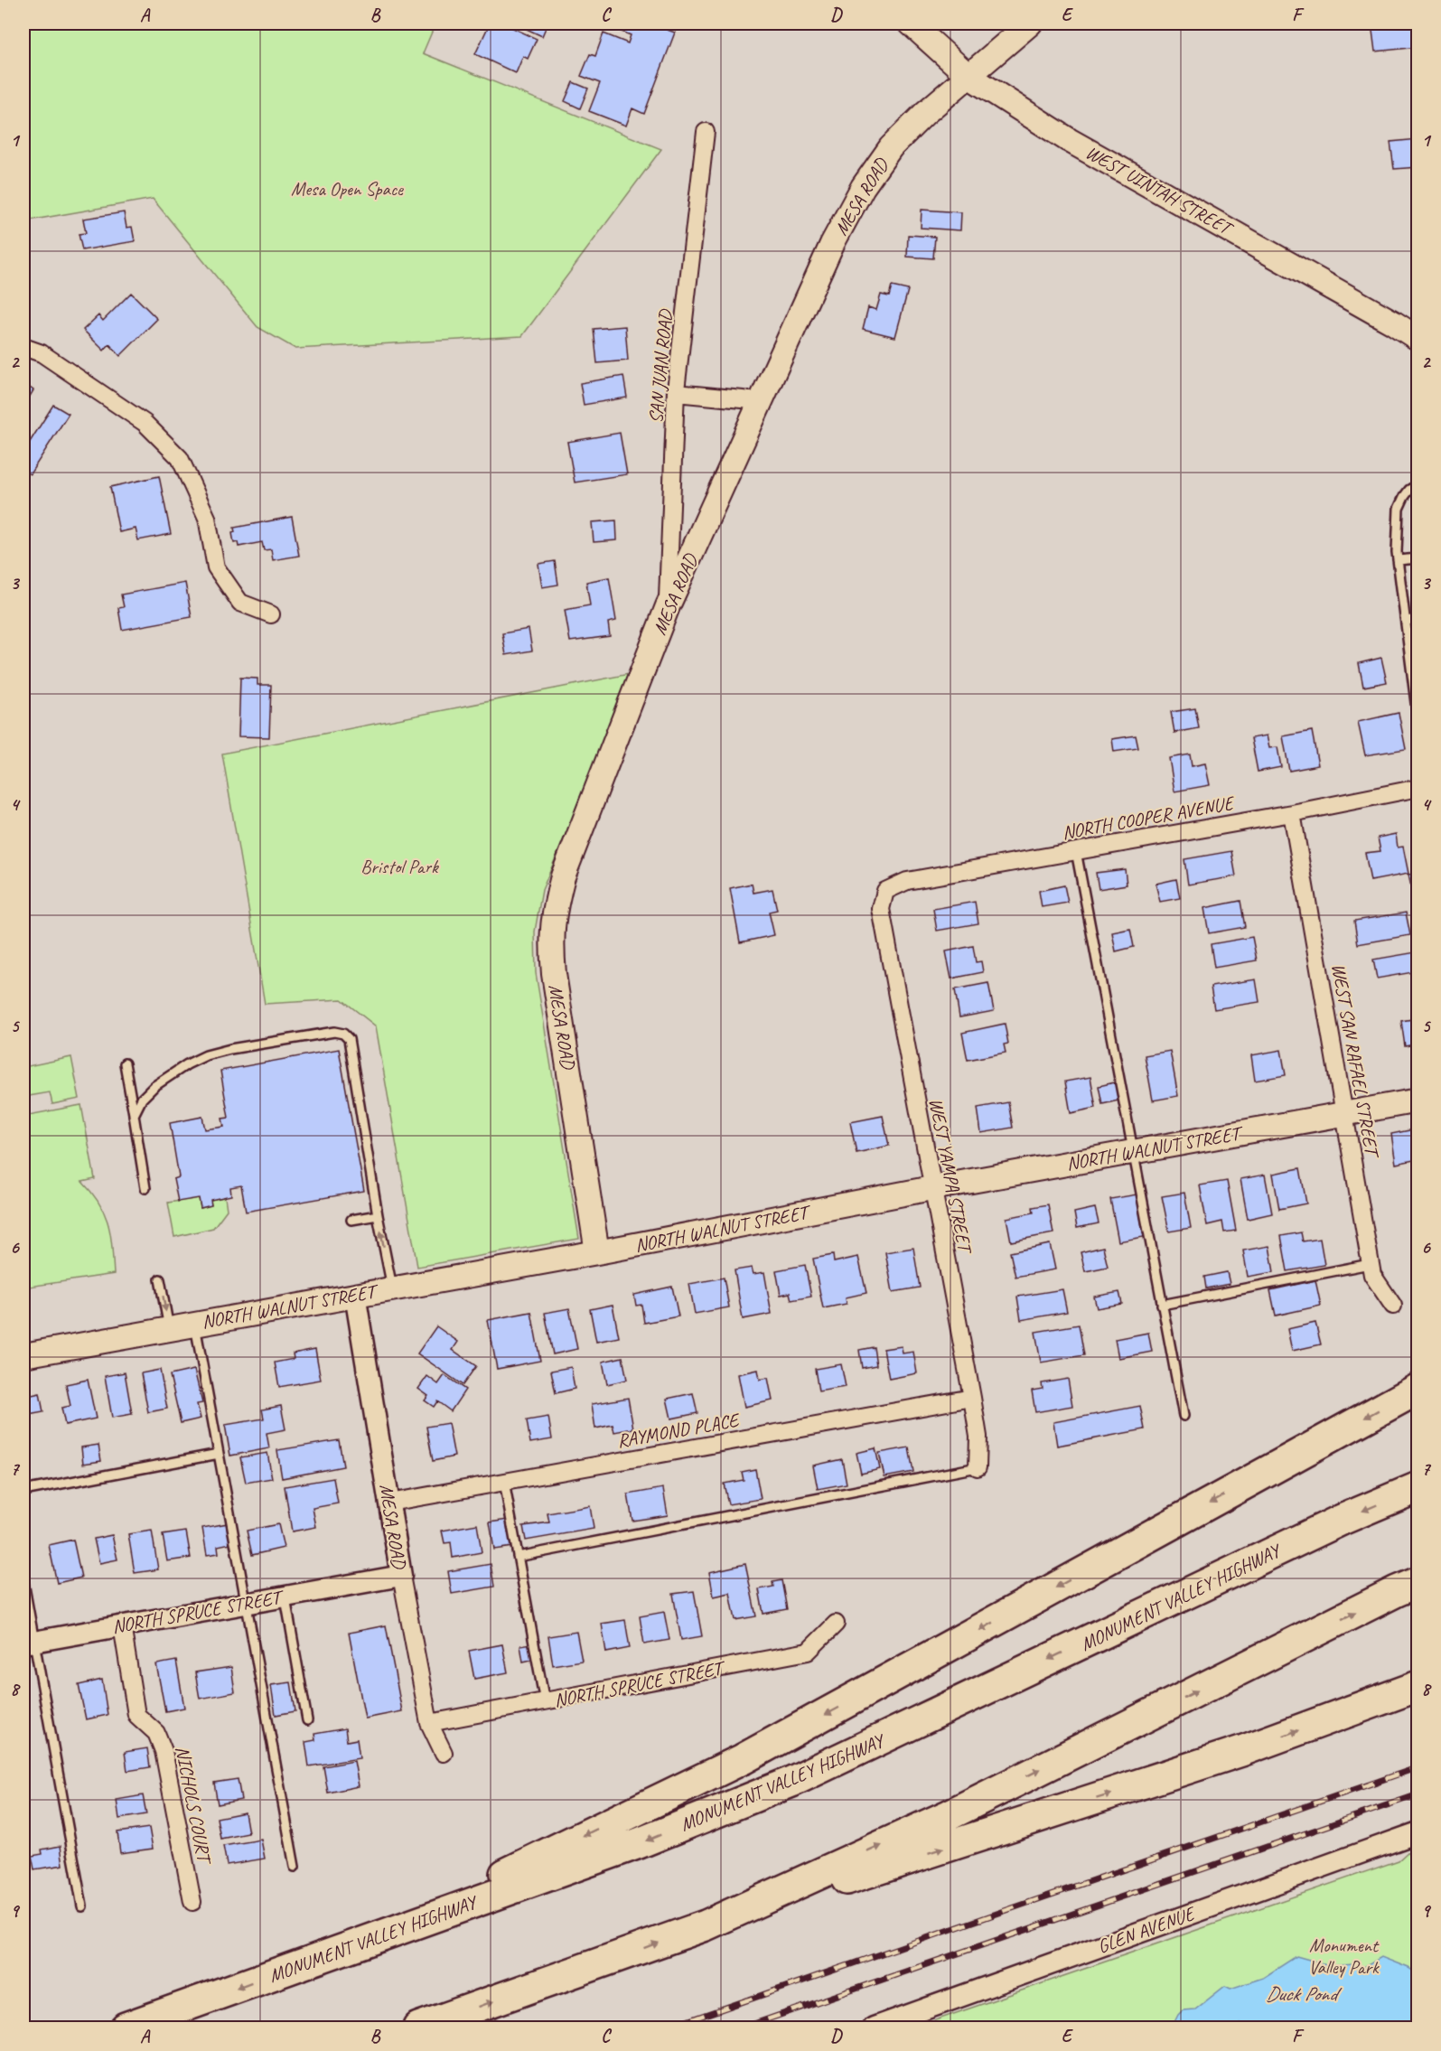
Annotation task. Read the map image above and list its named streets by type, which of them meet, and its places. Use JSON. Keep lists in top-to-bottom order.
{
  "streets": {
    "highway": ["MONUMENT VALLEY HIGHWAY"],
    "main road": ["WEST UINTAH STREET", "MESA ROAD", "NORTH WALNUT STREET"],
    "street": [
      "SAN JUAN ROAD",
      "NORTH COOPER AVENUE",
      "WEST SAN RAFAEL STREET",
      "WEST YAMPA STREET",
      "RAYMOND PLACE",
      "NORTH SPRUCE STREET",
      "NICHOLS COURT",
      "GLEN AVENUE"
    ]
  },
  "crossings": [
    ["WEST UINTAH STREET", "MESA ROAD"],
    ["MESA ROAD", "SAN JUAN ROAD"],
    ["MESA ROAD", "NORTH WALNUT STREET"],
    ["MESA ROAD", "RAYMOND PLACE"],
    ["MESA ROAD", "NORTH SPRUCE STREET"],
    ["NORTH COOPER AVENUE", "WEST SAN RAFAEL STREET"],
    ["NORTH COOPER AVENUE", "WEST YAMPA STREET"],
    ["WEST SAN RAFAEL STREET", "NORTH WALNUT STREET"],
    ["NORTH WALNUT STREET", "WEST YAMPA STREET"],
    ["WEST YAMPA STREET", "RAYMOND PLACE"],
    ["NORTH SPRUCE STREET", "NICHOLS COURT"]
  ],
  "water": ["Duck Pond"],
  "parks": ["Mesa Open Space", "Bristol Park", "Monument Valley Park"],
  "grid": {
    "columns": [
      "A",
      "B",
      "C",
      "D",
      "E",
      "F"
    ],
    "rows": [
      "1",
      "2",
      "3",
      "4",
      "5",
      "6",
      "7",
      "8",
      "9"
    ]
  }
}
